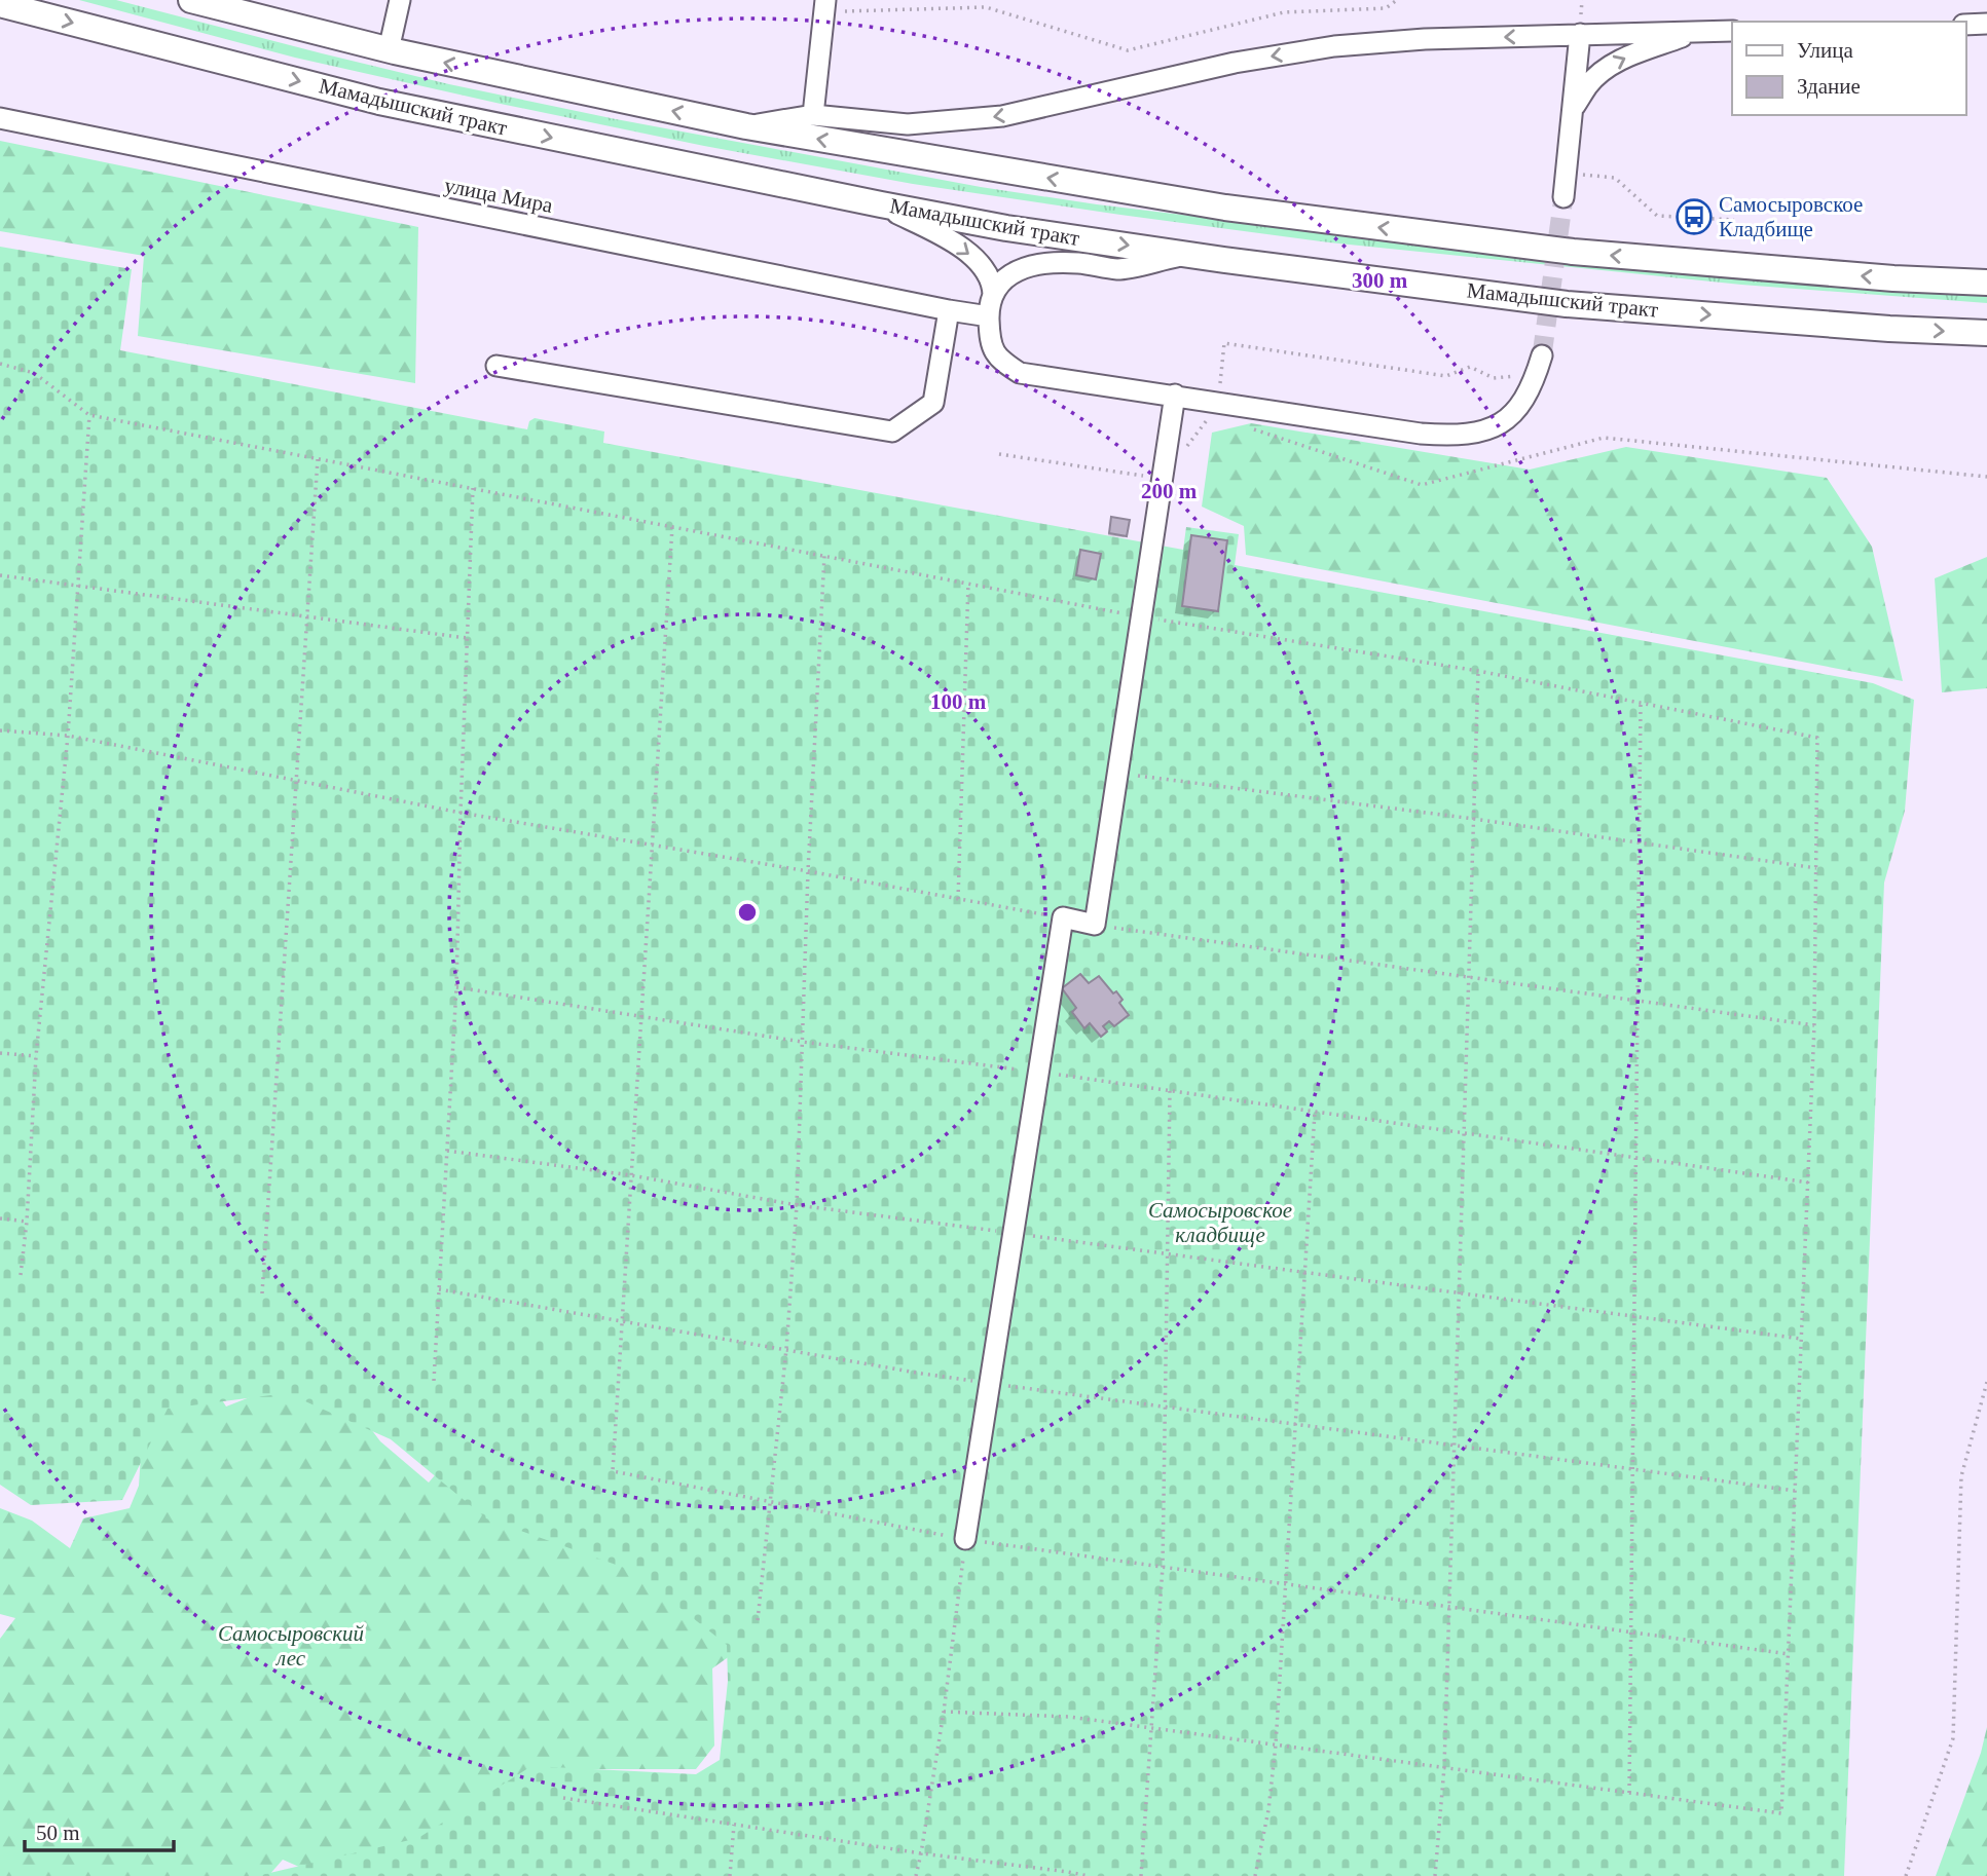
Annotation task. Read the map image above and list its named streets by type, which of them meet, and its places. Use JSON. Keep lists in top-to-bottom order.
{
  "streets": {
    "main road": ["Мамадышский тракт"],
    "street": ["улица Мира"]
  },
  "parks": ["Самосыровское кладбище", "Самосыровский лес"],
  "places": {
    "bus stop": ["Самосыровское Кладбище"]
  },
  "legend": ["Улица", "Здание"],
  "scale_bar": "50 m",
  "rings": ["300 m", "200 m", "100 m"]
}
